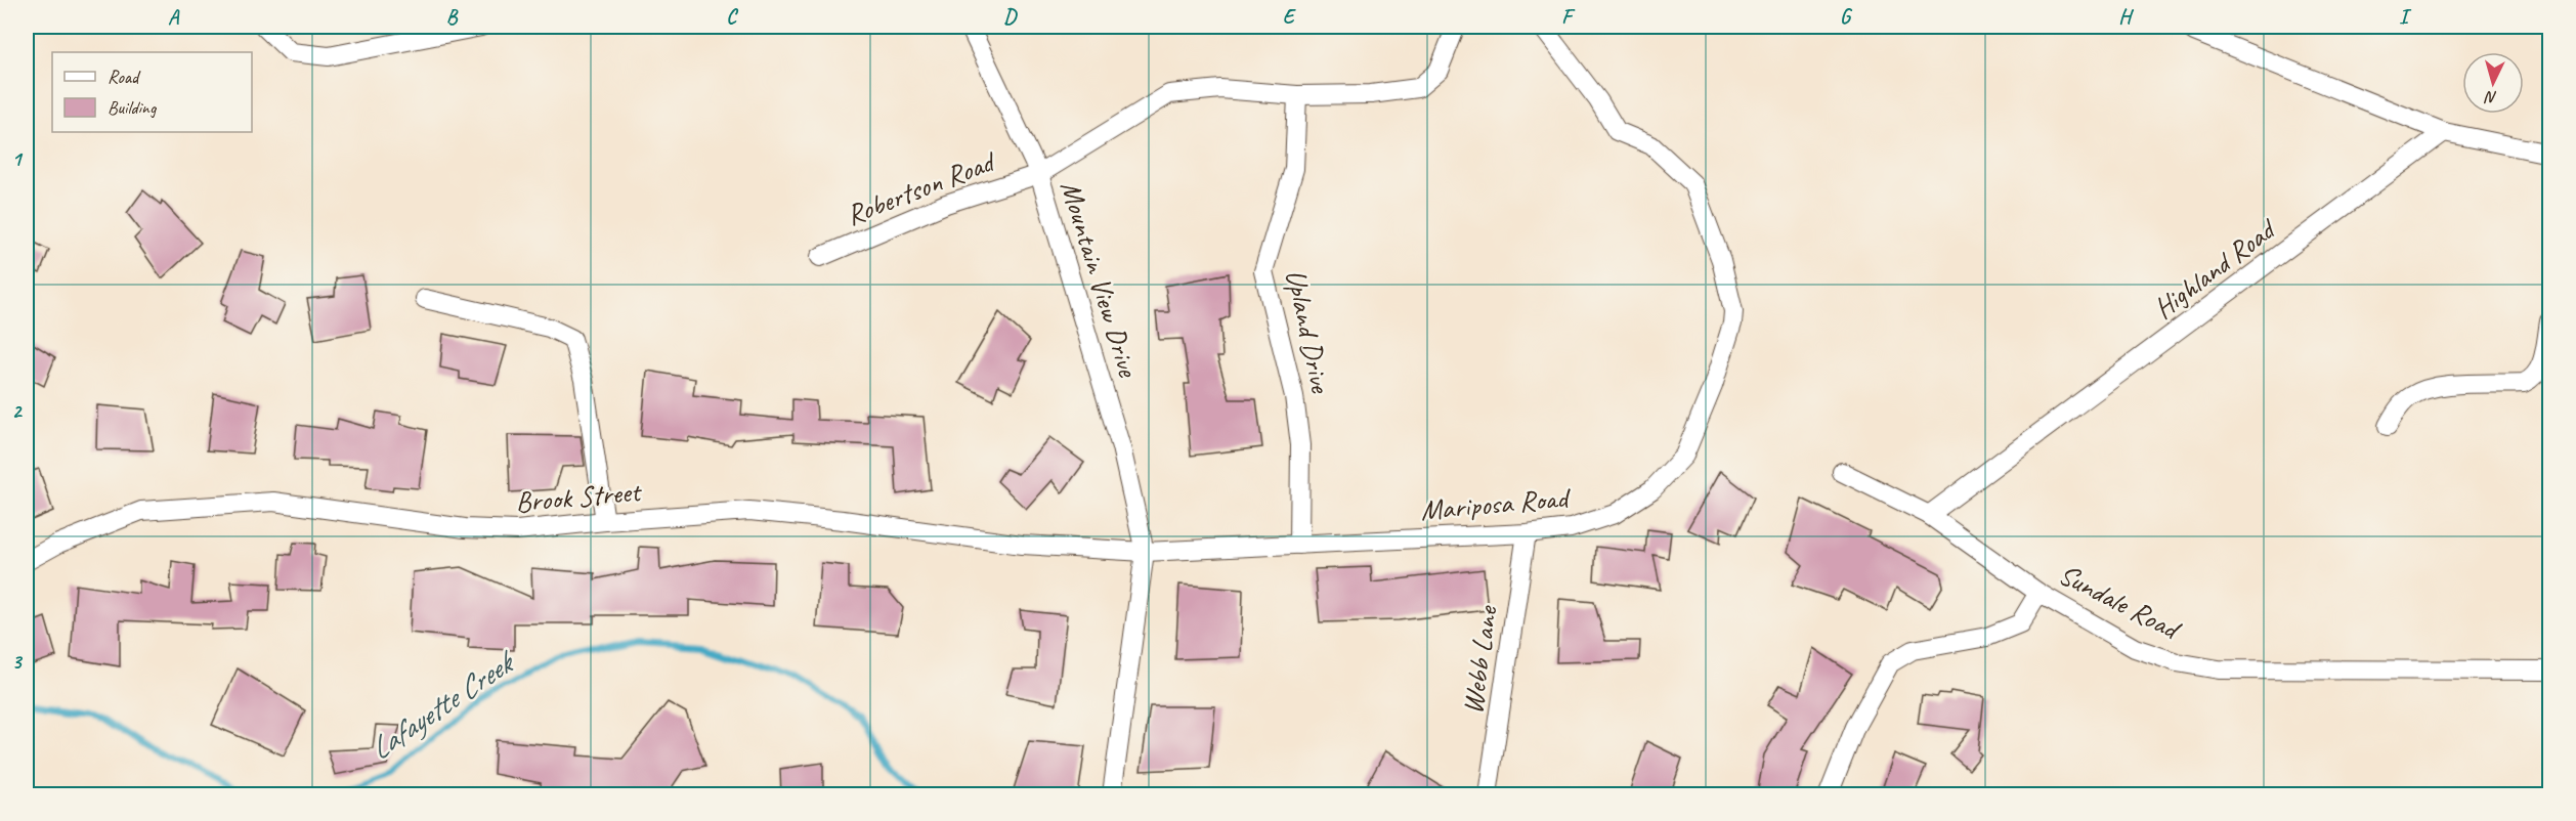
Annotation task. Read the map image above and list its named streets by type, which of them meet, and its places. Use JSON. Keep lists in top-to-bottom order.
{
  "streets": {
    "street": [
      "Robertson Road",
      "Highland Road",
      "Mountain View Drive",
      "Upland Drive",
      "Brook Street",
      "Mariposa Road",
      "Sundale Road",
      "Webb Lane"
    ]
  },
  "crossings": [
    ["Robertson Road", "Mountain View Drive"],
    ["Highland Road", "Sundale Road"],
    ["Mountain View Drive", "Upland Drive"],
    ["Mountain View Drive", "Brook Street"],
    ["Mountain View Drive", "Mariposa Road"],
    ["Upland Drive", "Mariposa Road"],
    ["Brook Street", "Mariposa Road"],
    ["Mariposa Road", "Webb Lane"]
  ],
  "water": ["Lafayette Creek"],
  "legend": ["Road", "Building"],
  "north": "bottom",
  "grid": {
    "columns": [
      "A",
      "B",
      "C",
      "D",
      "E",
      "F",
      "G",
      "H",
      "I"
    ],
    "rows": ["1", "2", "3"]
  }
}
